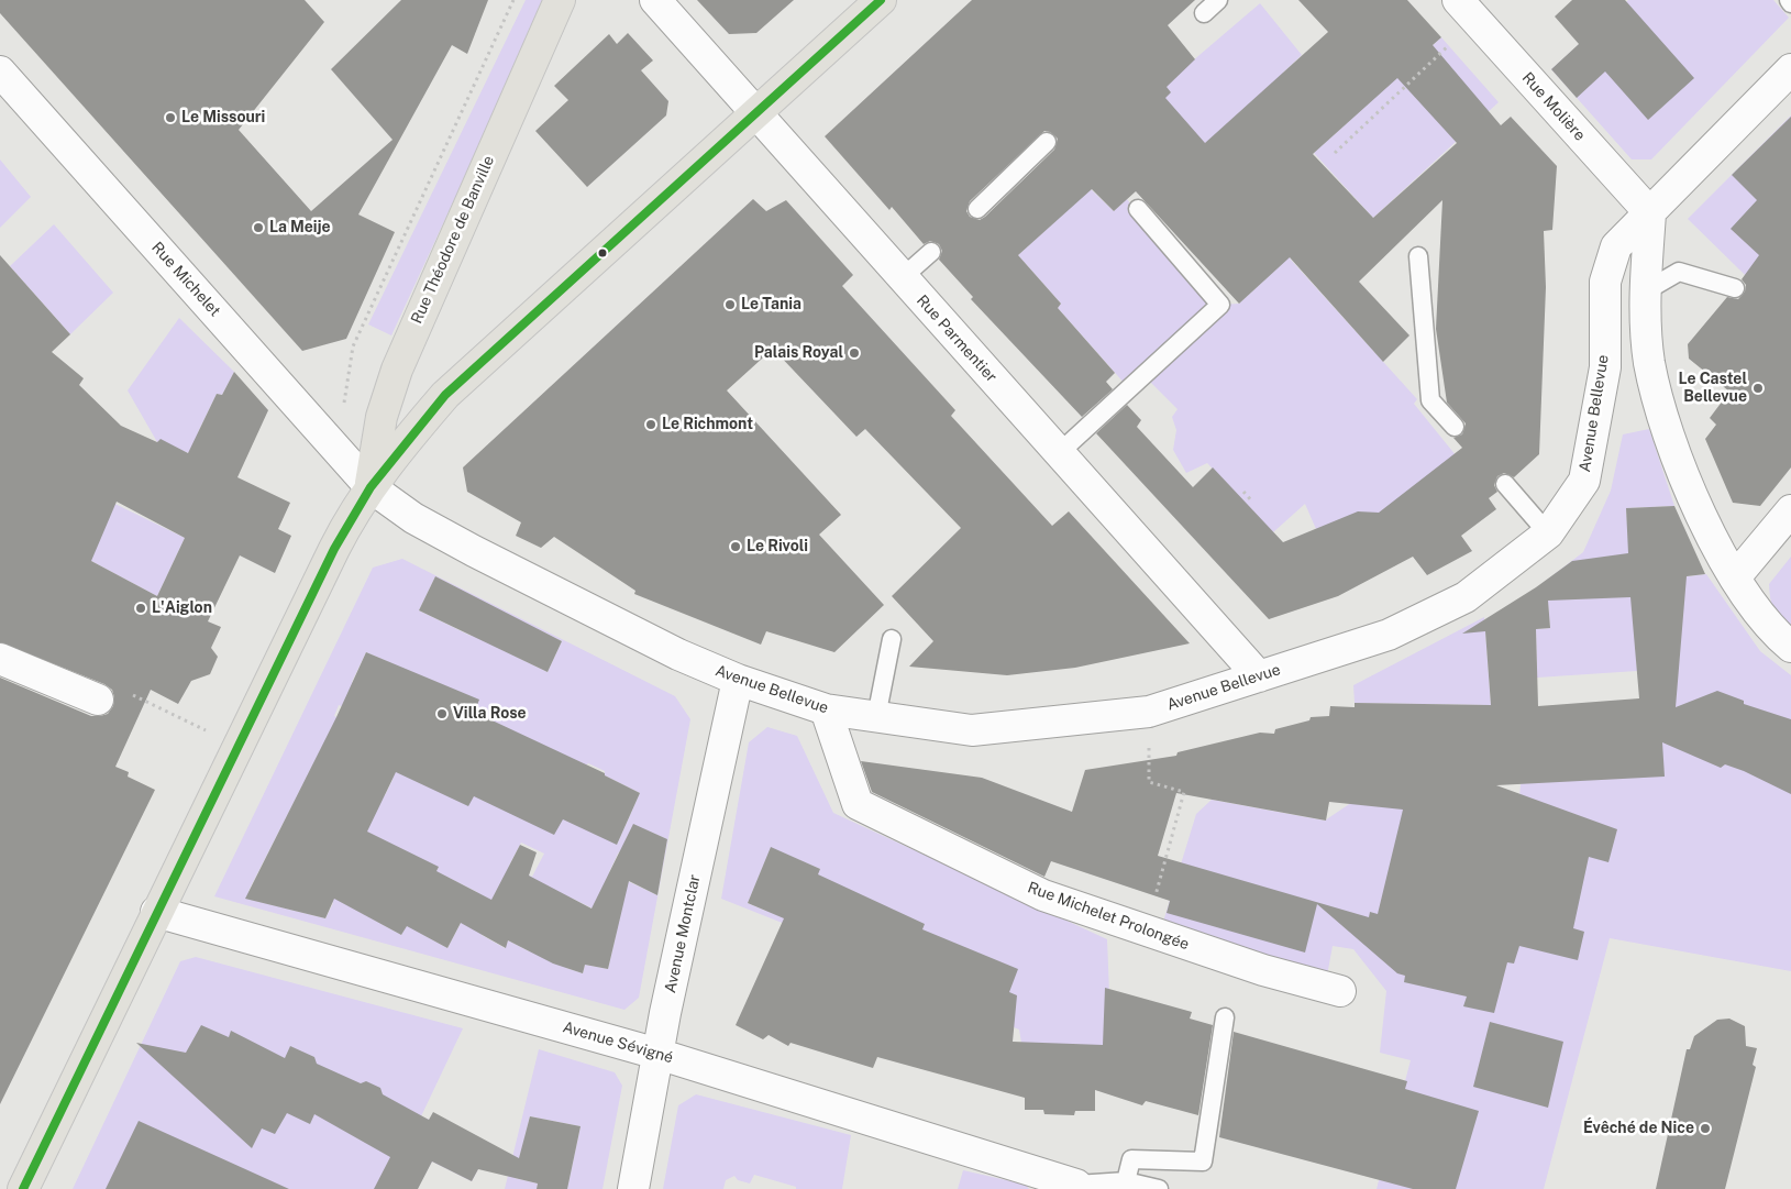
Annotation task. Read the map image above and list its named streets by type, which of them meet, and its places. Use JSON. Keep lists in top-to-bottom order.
{
  "streets": {
    "main road": ["Rue Théodore de Banville"],
    "street": [
      "Rue Molière",
      "Rue Michelet",
      "Rue Parmentier",
      "Avenue Bellevue",
      "Rue Michelet Prolongée",
      "Avenue Montclar",
      "Avenue Sévigné"
    ]
  },
  "crossings": [
    ["Rue Molière", "Avenue Bellevue"],
    ["Rue Théodore de Banville", "Rue Michelet"],
    ["Rue Théodore de Banville", "Avenue Bellevue"],
    ["Rue Michelet", "Avenue Bellevue"],
    ["Rue Parmentier", "Avenue Bellevue"],
    ["Avenue Bellevue", "Rue Michelet Prolongée"],
    ["Avenue Bellevue", "Avenue Montclar"],
    ["Avenue Montclar", "Avenue Sévigné"]
  ],
  "places": [
    "Le Missouri",
    "La Meije",
    "Le Tania",
    "Palais Royal",
    "Le Castel Bellevue",
    "Le Richmont",
    "Le Rivoli",
    "L'Aiglon",
    "Villa Rose",
    "Évêché de Nice"
  ]
}
